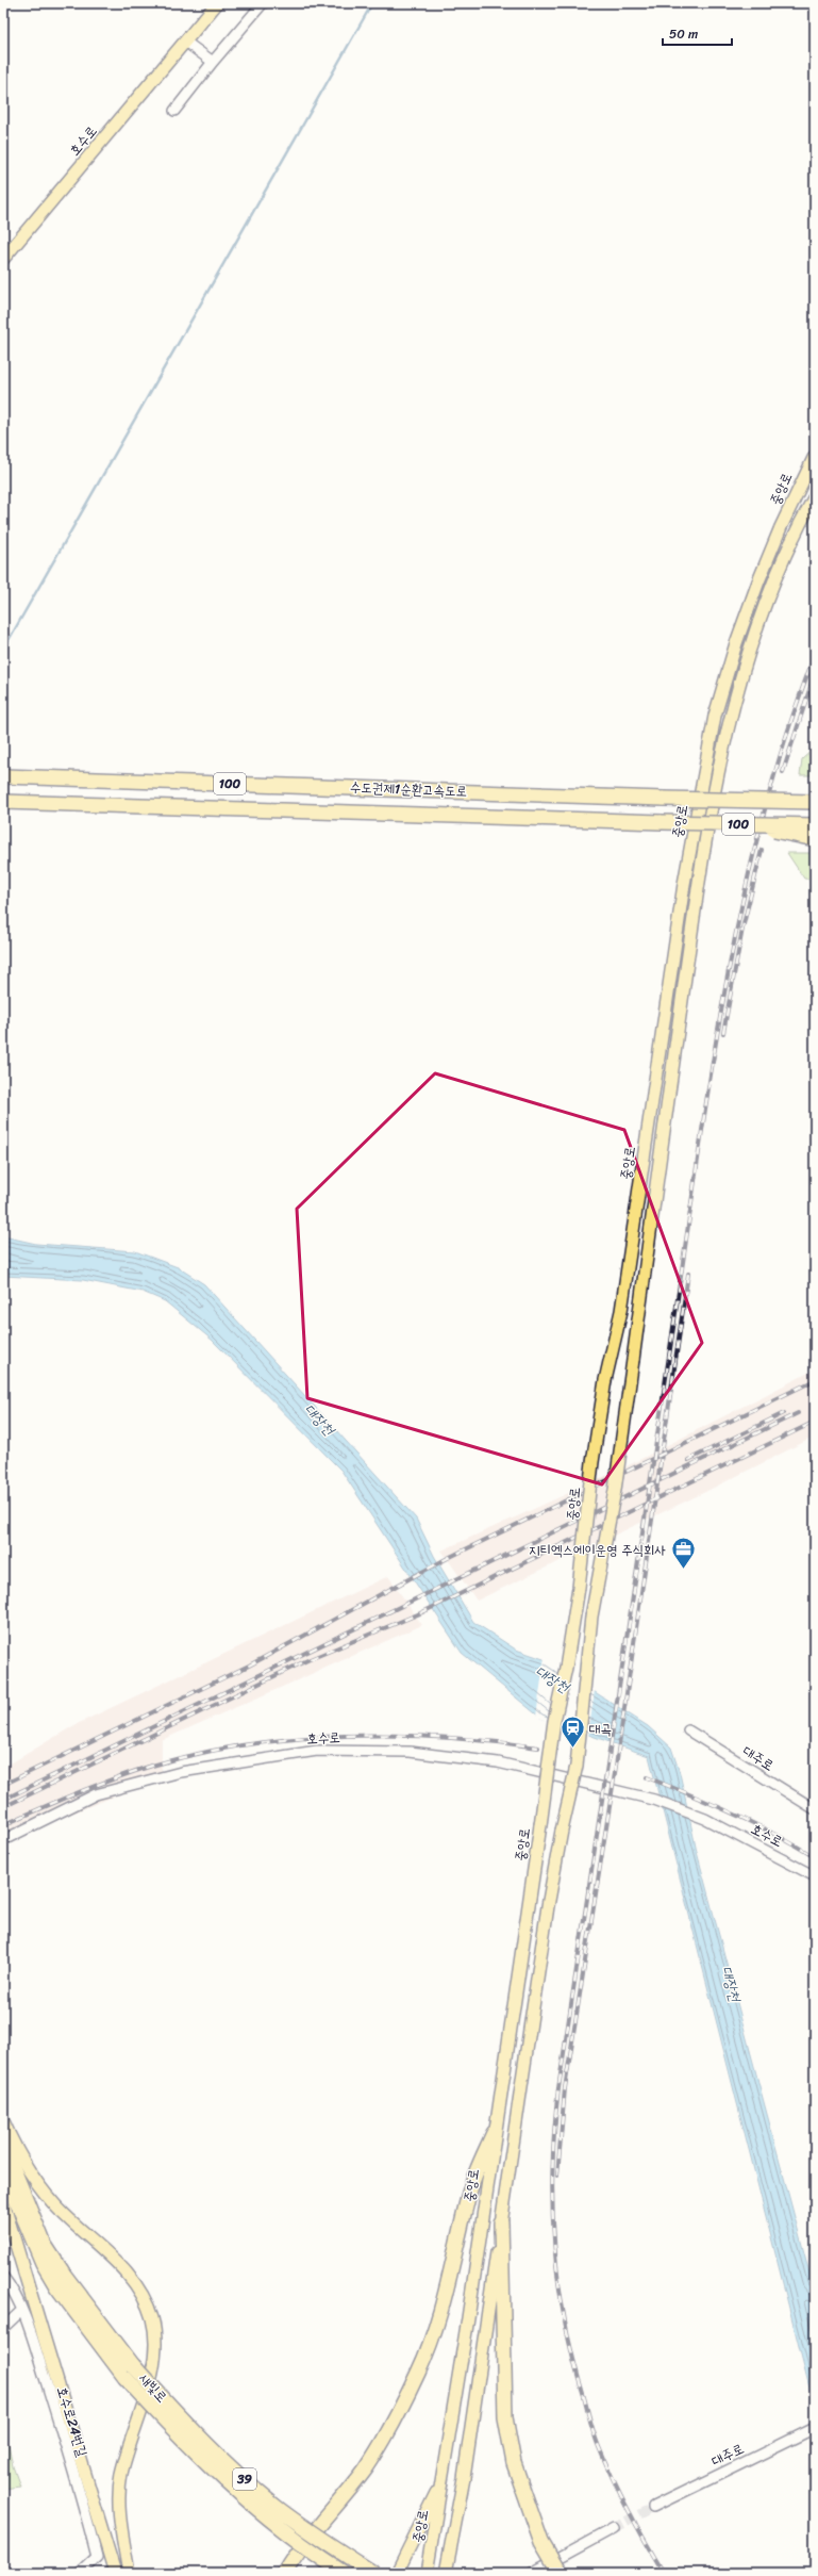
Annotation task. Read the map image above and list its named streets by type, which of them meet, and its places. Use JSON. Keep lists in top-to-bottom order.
{
  "streets": {
    "highway": [
      "100",
      "수도권제1순환고속도로",
      "새빛로",
      "39"
    ],
    "main road": ["호수로", "중앙로"],
    "street": ["대주로", "호수로24번길"]
  },
  "water": ["대장천"],
  "places": {
    "office": ["지티엑스에이운영 주식회사"],
    "station": ["대곡"]
  },
  "scale_bar": "50 m"
}
